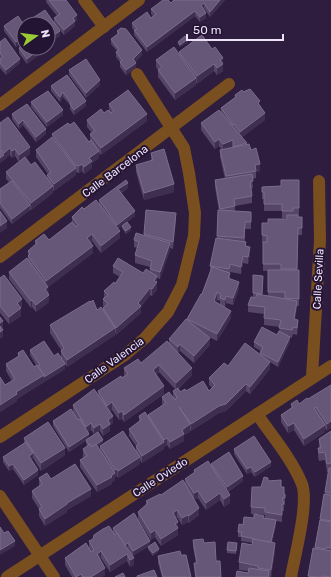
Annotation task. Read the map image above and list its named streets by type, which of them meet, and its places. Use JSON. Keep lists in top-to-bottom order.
{
  "streets": {
    "street": [
      "Calle Barcelona",
      "Calle Sevilla",
      "Calle Valencia",
      "Calle Oviedo"
    ]
  },
  "crossings": [
    ["Calle Barcelona", "Calle Valencia"],
    ["Calle Sevilla", "Calle Oviedo"]
  ],
  "scale_bar": "50 m",
  "north": "right"
}
